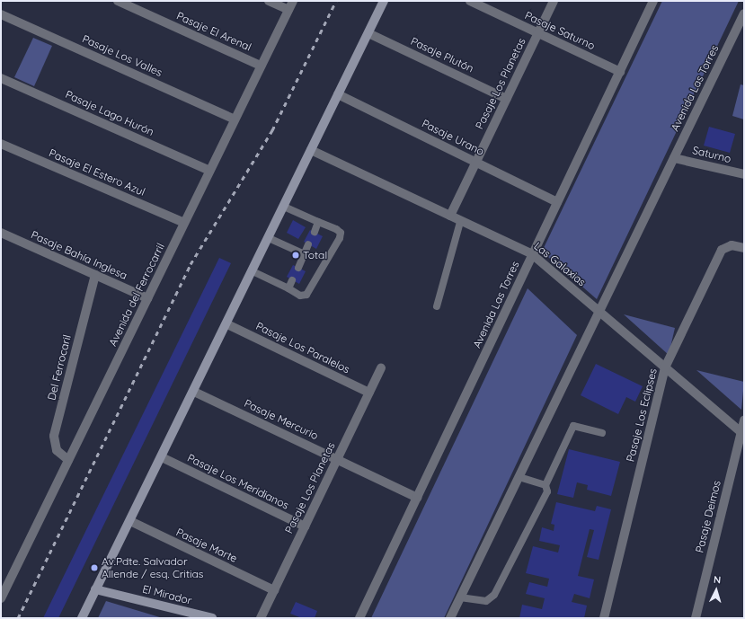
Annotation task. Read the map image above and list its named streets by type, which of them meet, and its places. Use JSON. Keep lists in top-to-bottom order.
{
  "streets": {
    "main road": ["El Mirador"],
    "street": [
      "Pasaje Saturno",
      "Pasaje El Arenal",
      "Pasaje Plutón",
      "Pasaje Los Valles",
      "Pasaje Los Planetas",
      "Avenida Las Torres",
      "Pasaje Lago Hurón",
      "Pasaje Urano",
      "Saturno",
      "Pasaje El Estero Azul",
      "Pasaje Bahía Inglesa",
      "Las Galaxias",
      "Avenida del Ferrocarril",
      "Pasaje Los Paralelos",
      "Del Ferrocaril",
      "Pasaje Los Eclipses",
      "Pasaje Mercurio",
      "Pasaje Los Meridianos",
      "Pasaje Deimos",
      "Pasaje Marte"
    ]
  },
  "crossings": [
    ["Pasaje Saturno", "Pasaje Los Planetas"],
    ["Pasaje Saturno", "Avenida Las Torres"],
    ["Pasaje El Arenal", "Avenida del Ferrocarril"],
    ["Pasaje Plutón", "Pasaje Los Planetas"],
    ["Pasaje Los Valles", "Avenida del Ferrocarril"],
    ["Pasaje Los Planetas", "Pasaje Urano"],
    ["Pasaje Los Planetas", "Las Galaxias"],
    ["Pasaje Los Planetas", "Pasaje Los Paralelos"],
    ["Pasaje Los Planetas", "Pasaje Mercurio"],
    ["Pasaje Los Planetas", "Pasaje Los Meridianos"],
    ["Pasaje Los Planetas", "Pasaje Marte"],
    ["Avenida Las Torres", "Pasaje Urano"],
    ["Avenida Las Torres", "Saturno"],
    ["Avenida Las Torres", "Las Galaxias"],
    ["Avenida Las Torres", "Pasaje Mercurio"],
    ["Pasaje Lago Hurón", "Avenida del Ferrocarril"],
    ["Pasaje El Estero Azul", "Avenida del Ferrocarril"],
    ["Pasaje Bahía Inglesa", "Avenida del Ferrocarril"],
    ["Pasaje Bahía Inglesa", "Del Ferrocaril"],
    ["Las Galaxias", "Pasaje Los Eclipses"],
    ["Las Galaxias", "Pasaje Deimos"],
    ["Avenida del Ferrocarril", "Del Ferrocaril"]
  ],
  "places": ["Total", "Av.Pdte. Salvador Allende / esq. Critias"],
  "north": "top"
}
